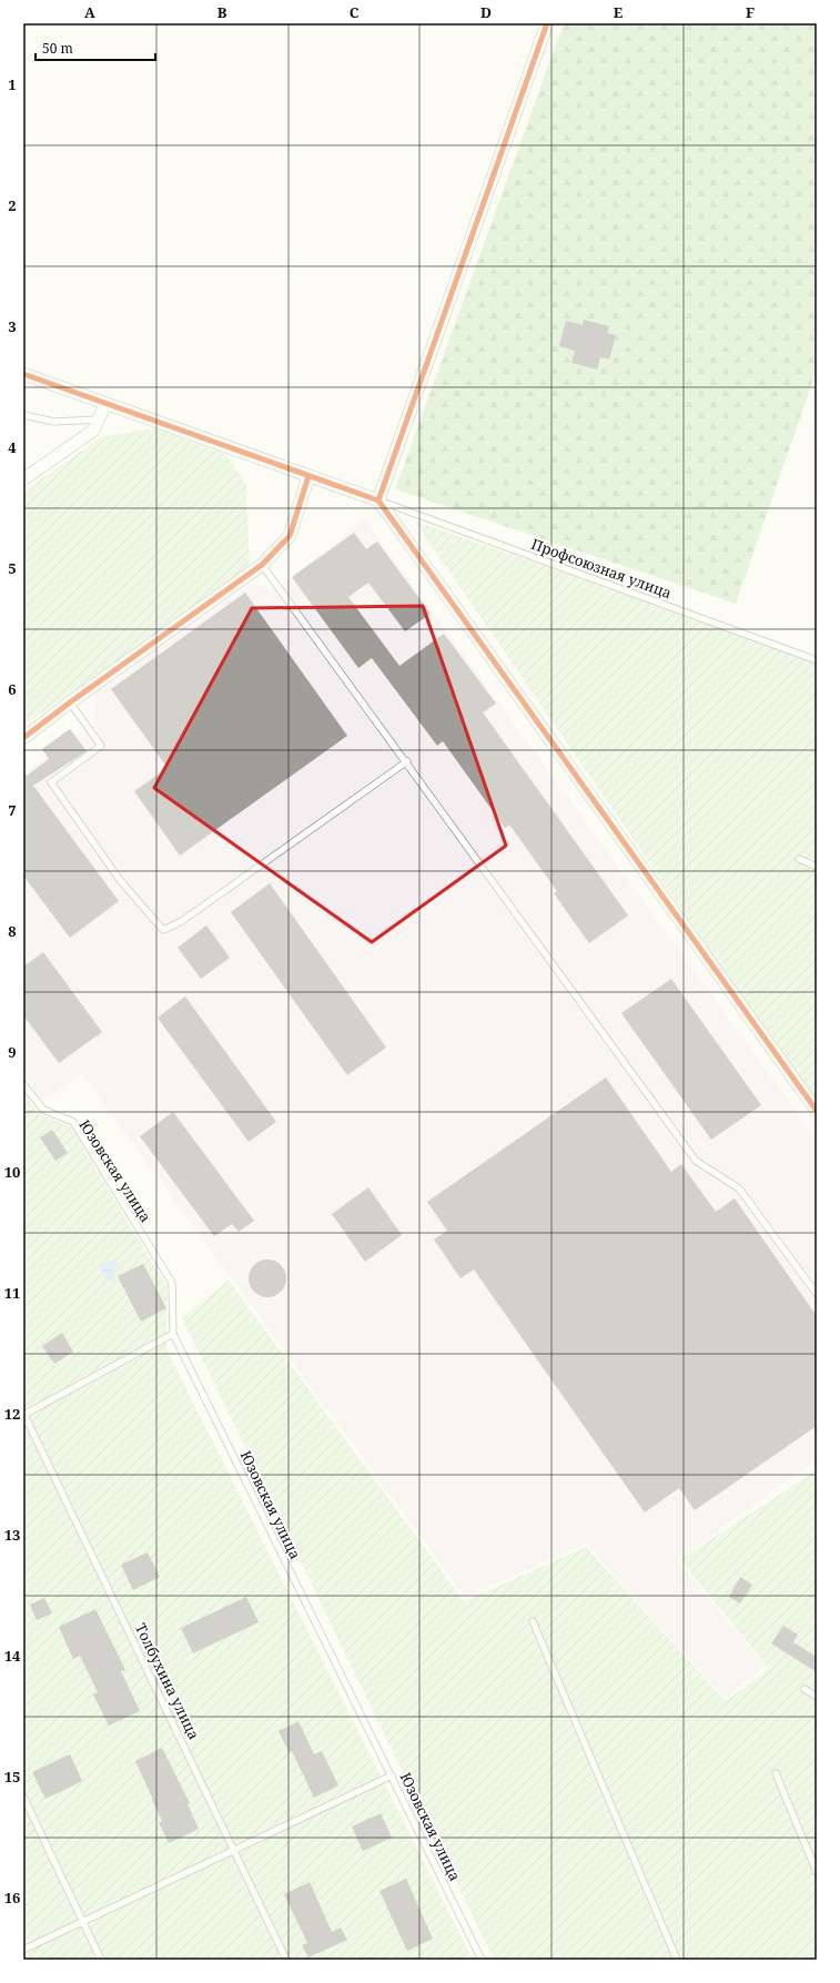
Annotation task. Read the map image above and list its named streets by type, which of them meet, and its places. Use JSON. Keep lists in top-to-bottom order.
{
  "streets": {
    "lane": ["Профсоюзная улица", "Юзовская улица", "Толбухина улица"]
  },
  "scale_bar": "50 m",
  "grid": {
    "columns": [
      "A",
      "B",
      "C",
      "D",
      "E",
      "F"
    ],
    "rows": [
      "1",
      "2",
      "3",
      "4",
      "5",
      "6",
      "7",
      "8",
      "9",
      "10",
      "11",
      "12",
      "13",
      "14",
      "15",
      "16"
    ]
  }
}
